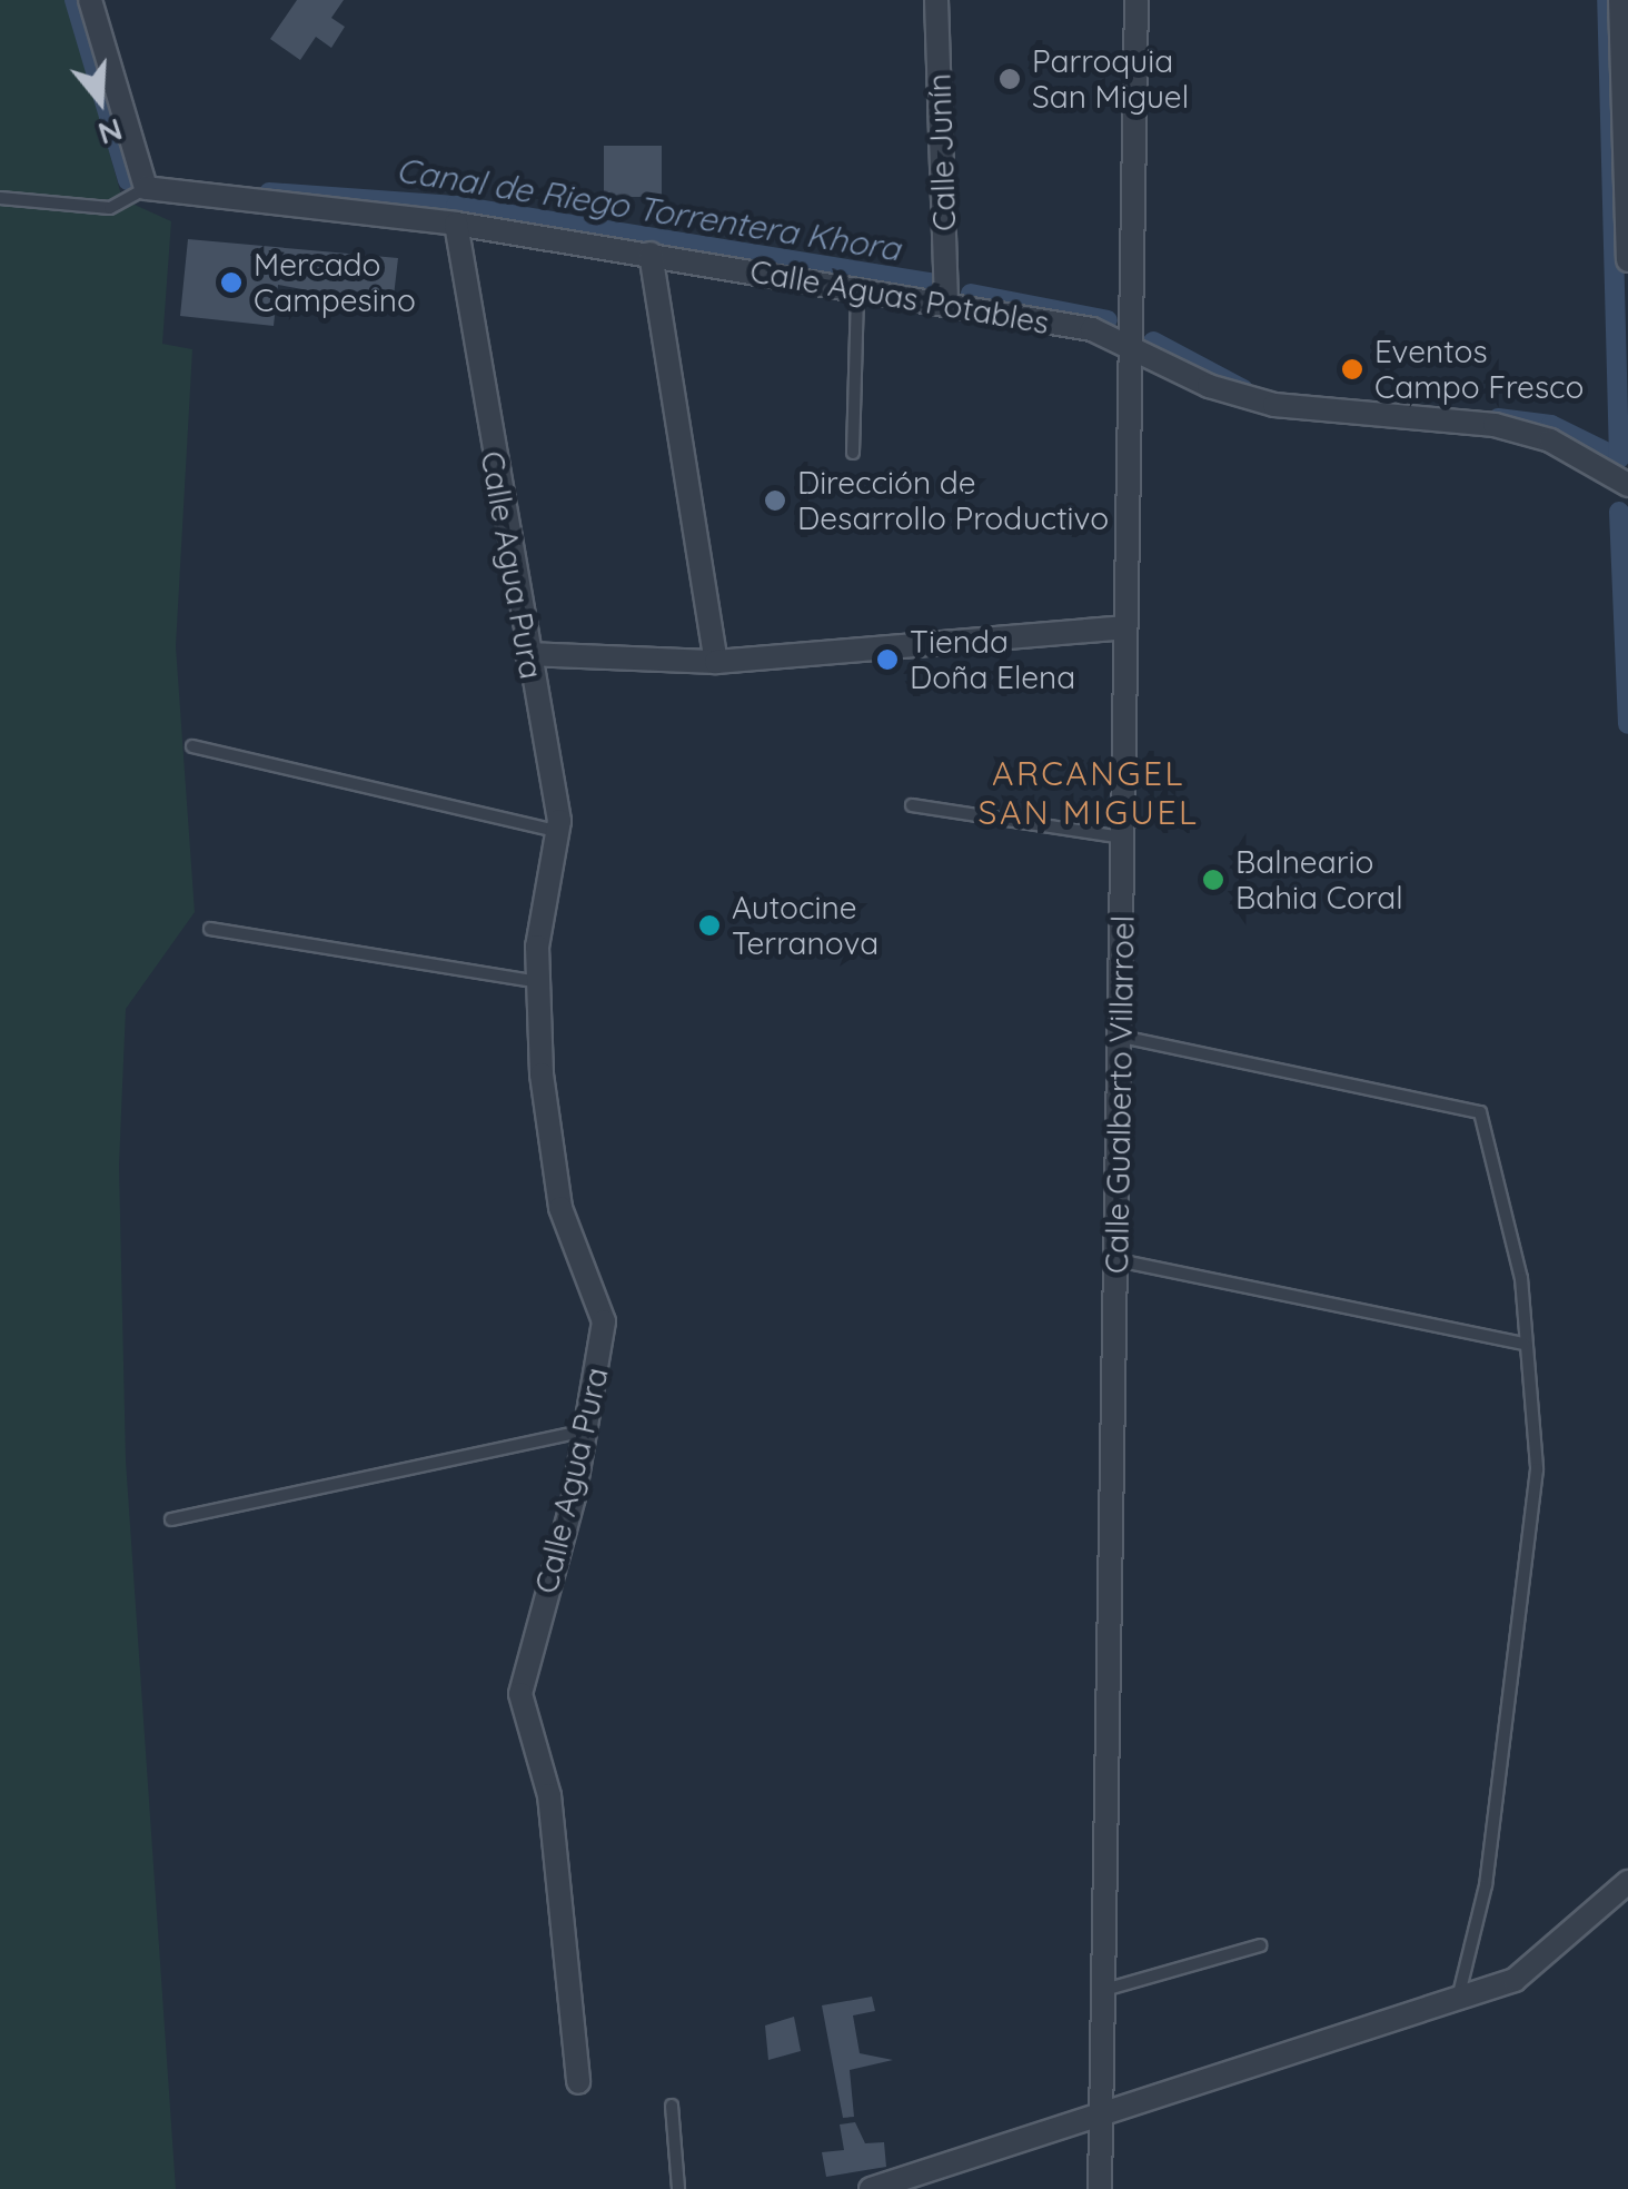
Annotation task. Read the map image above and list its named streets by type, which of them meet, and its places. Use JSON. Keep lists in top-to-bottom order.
{
  "streets": {
    "street": [
      "Calle Junín",
      "Calle Aguas Potables",
      "Calle Agua Pura",
      "Calle Gualberto Villarroel"
    ]
  },
  "crossings": [
    ["Calle Junín", "Calle Aguas Potables"],
    ["Calle Aguas Potables", "Calle Agua Pura"],
    ["Calle Aguas Potables", "Calle Gualberto Villarroel"]
  ],
  "districts": ["ARCANGEL SAN MIGUEL"],
  "water": ["Canal de Riego Torrentera Khora"],
  "places": [
    "Parroquia San Miguel",
    "Mercado Campesino",
    "Eventos Campo Fresco",
    "Dirección de Desarrollo Productivo",
    "Tienda Doña Elena",
    "Balneario Bahia Coral",
    "Autocine Terranova"
  ],
  "north": "bottom"
}
